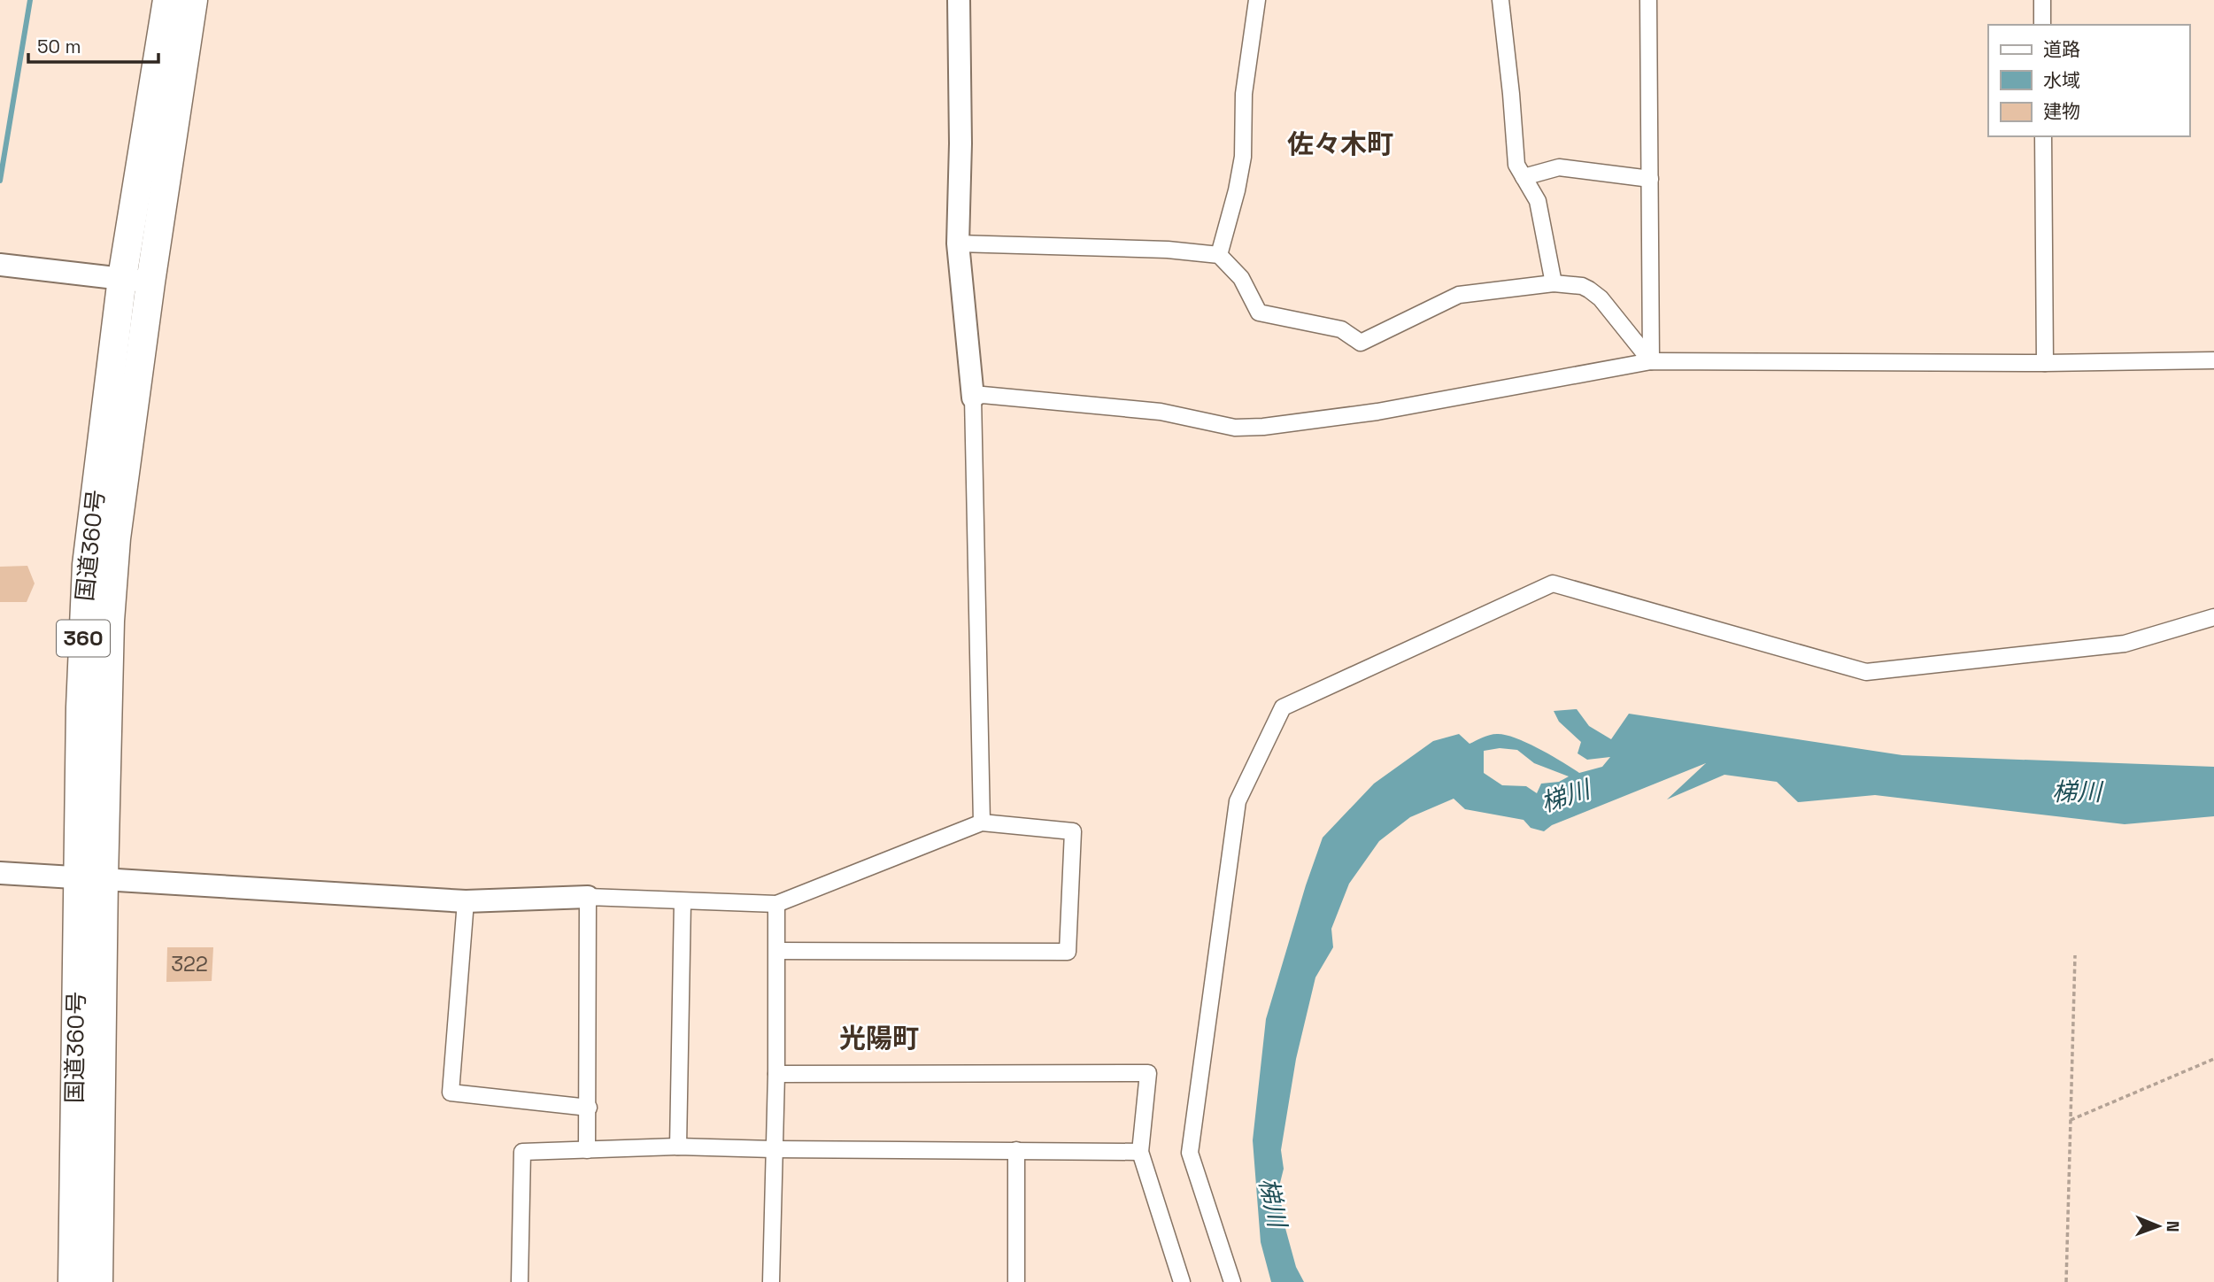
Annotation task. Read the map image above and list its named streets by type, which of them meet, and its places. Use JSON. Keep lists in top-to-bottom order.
{
  "streets": {
    "highway": ["国道360号", "360"]
  },
  "districts": ["佐々木町", "光陽町"],
  "water": ["梯川"],
  "house_numbers": ["322"],
  "legend": ["道路", "水域", "建物"],
  "scale_bar": "50 m",
  "north": "right"
}
